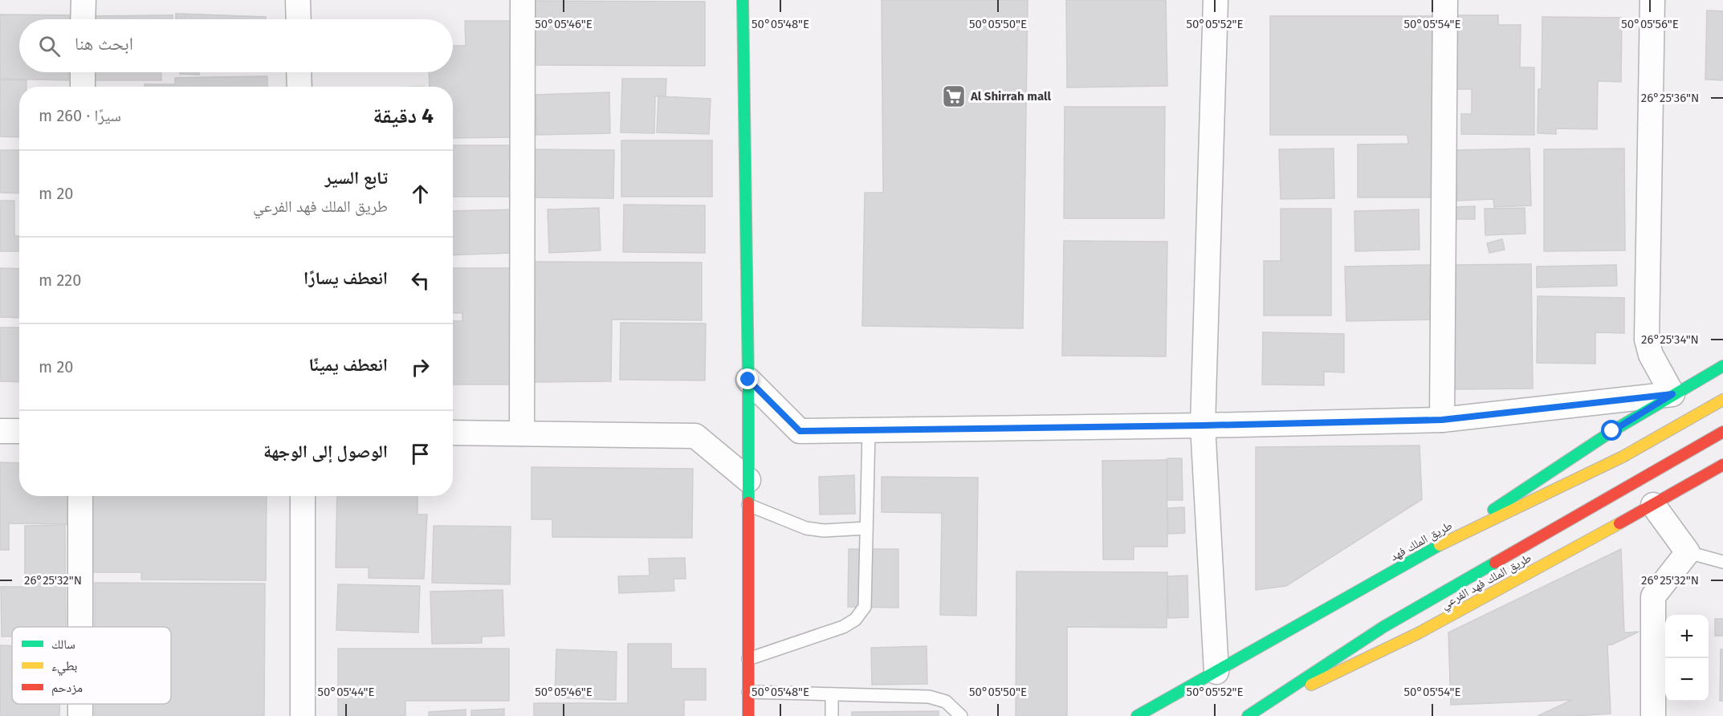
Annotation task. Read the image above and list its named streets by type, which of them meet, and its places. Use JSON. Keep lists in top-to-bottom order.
{
  "streets": {
    "main road": ["طريق الملك فهد", "طريق الملك فهد الفرعي"]
  },
  "places": {
    "supermarket": ["Al Shirrah mall"]
  },
  "legend": ["سالك", "بطيء", "مزدحم"],
  "page": {
    "search": "ابحث هنا",
    "heading": ["4 دقيقة", "سيرًا · 260 m"],
    "list": [
      ["تابع السير", "طريق الملك فهد الفرعي", "20 m"],
      ["انعطف يسارًا", "220 m"],
      ["انعطف يمينًا", "20 m"],
      "الوصول إلى الوجهة"
    ],
    "map_buttons": ["+", "−"]
  },
  "coordinates": [
    "50°05'46\"E",
    "50°05'48\"E",
    "50°05'50\"E",
    "50°05'52\"E",
    "50°05'54\"E",
    "50°05'56\"E",
    "26°25'36\"N",
    "26°25'34\"N",
    "26°25'32\"N",
    "50°05'44\"E"
  ]
}
